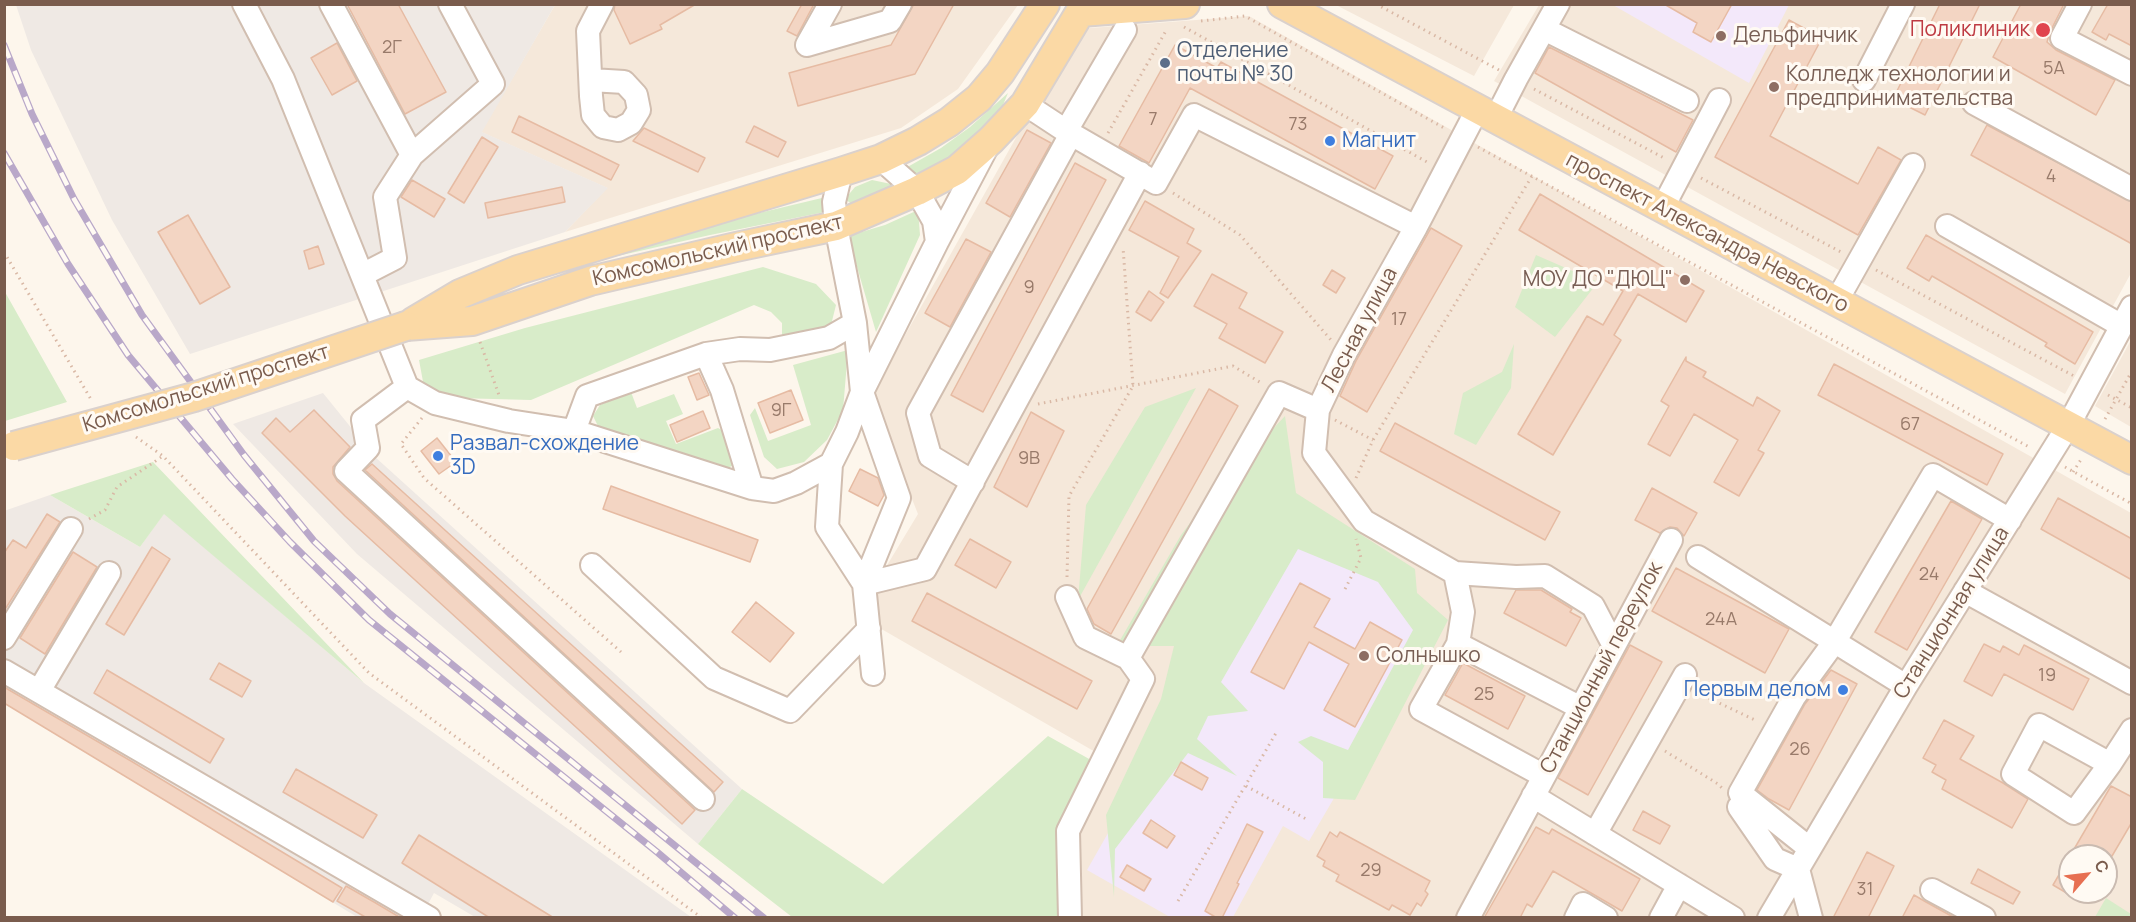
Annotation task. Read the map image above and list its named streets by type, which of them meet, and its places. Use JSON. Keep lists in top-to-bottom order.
{
  "streets": {
    "main road": ["проспект Александра Невского", "Комсомольский проспект"],
    "street": ["Лесная улица", "Станционная улица", "Станционный переулок"]
  },
  "crossings": [
    ["проспект Александра Невского", "Лесная улица"],
    ["проспект Александра Невского", "Станционная улица"]
  ],
  "places": [
    "Поликлиник",
    "Дельфинчик",
    "Отделение почты № 30",
    "Колледж технологии и предпринимательства",
    "Магнит",
    "МОУ ДО \"ДЮЦ\"",
    "Развал-схождение 3D",
    "Солнышко",
    "Первым делом"
  ],
  "house_numbers": [
    "2Г",
    "5А",
    "7",
    "73",
    "4",
    "9",
    "17",
    "9Г",
    "67",
    "9В",
    "24",
    "24А",
    "19",
    "25",
    "26",
    "29",
    "31"
  ],
  "north": "top right"
}
